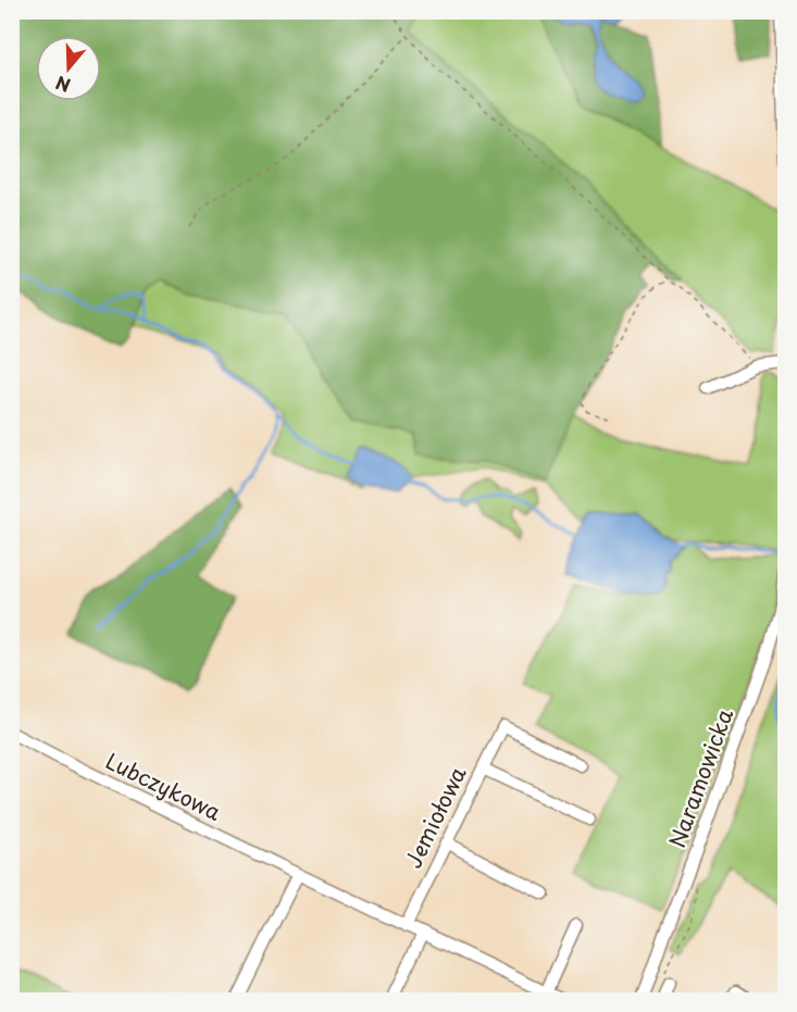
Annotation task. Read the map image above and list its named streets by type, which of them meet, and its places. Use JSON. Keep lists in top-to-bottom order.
{
  "streets": {
    "street": ["Naramowicka", "Lubczykowa", "Jemiołowa"]
  },
  "crossings": [
    ["Lubczykowa", "Jemiołowa"]
  ],
  "north": "bottom"
}
